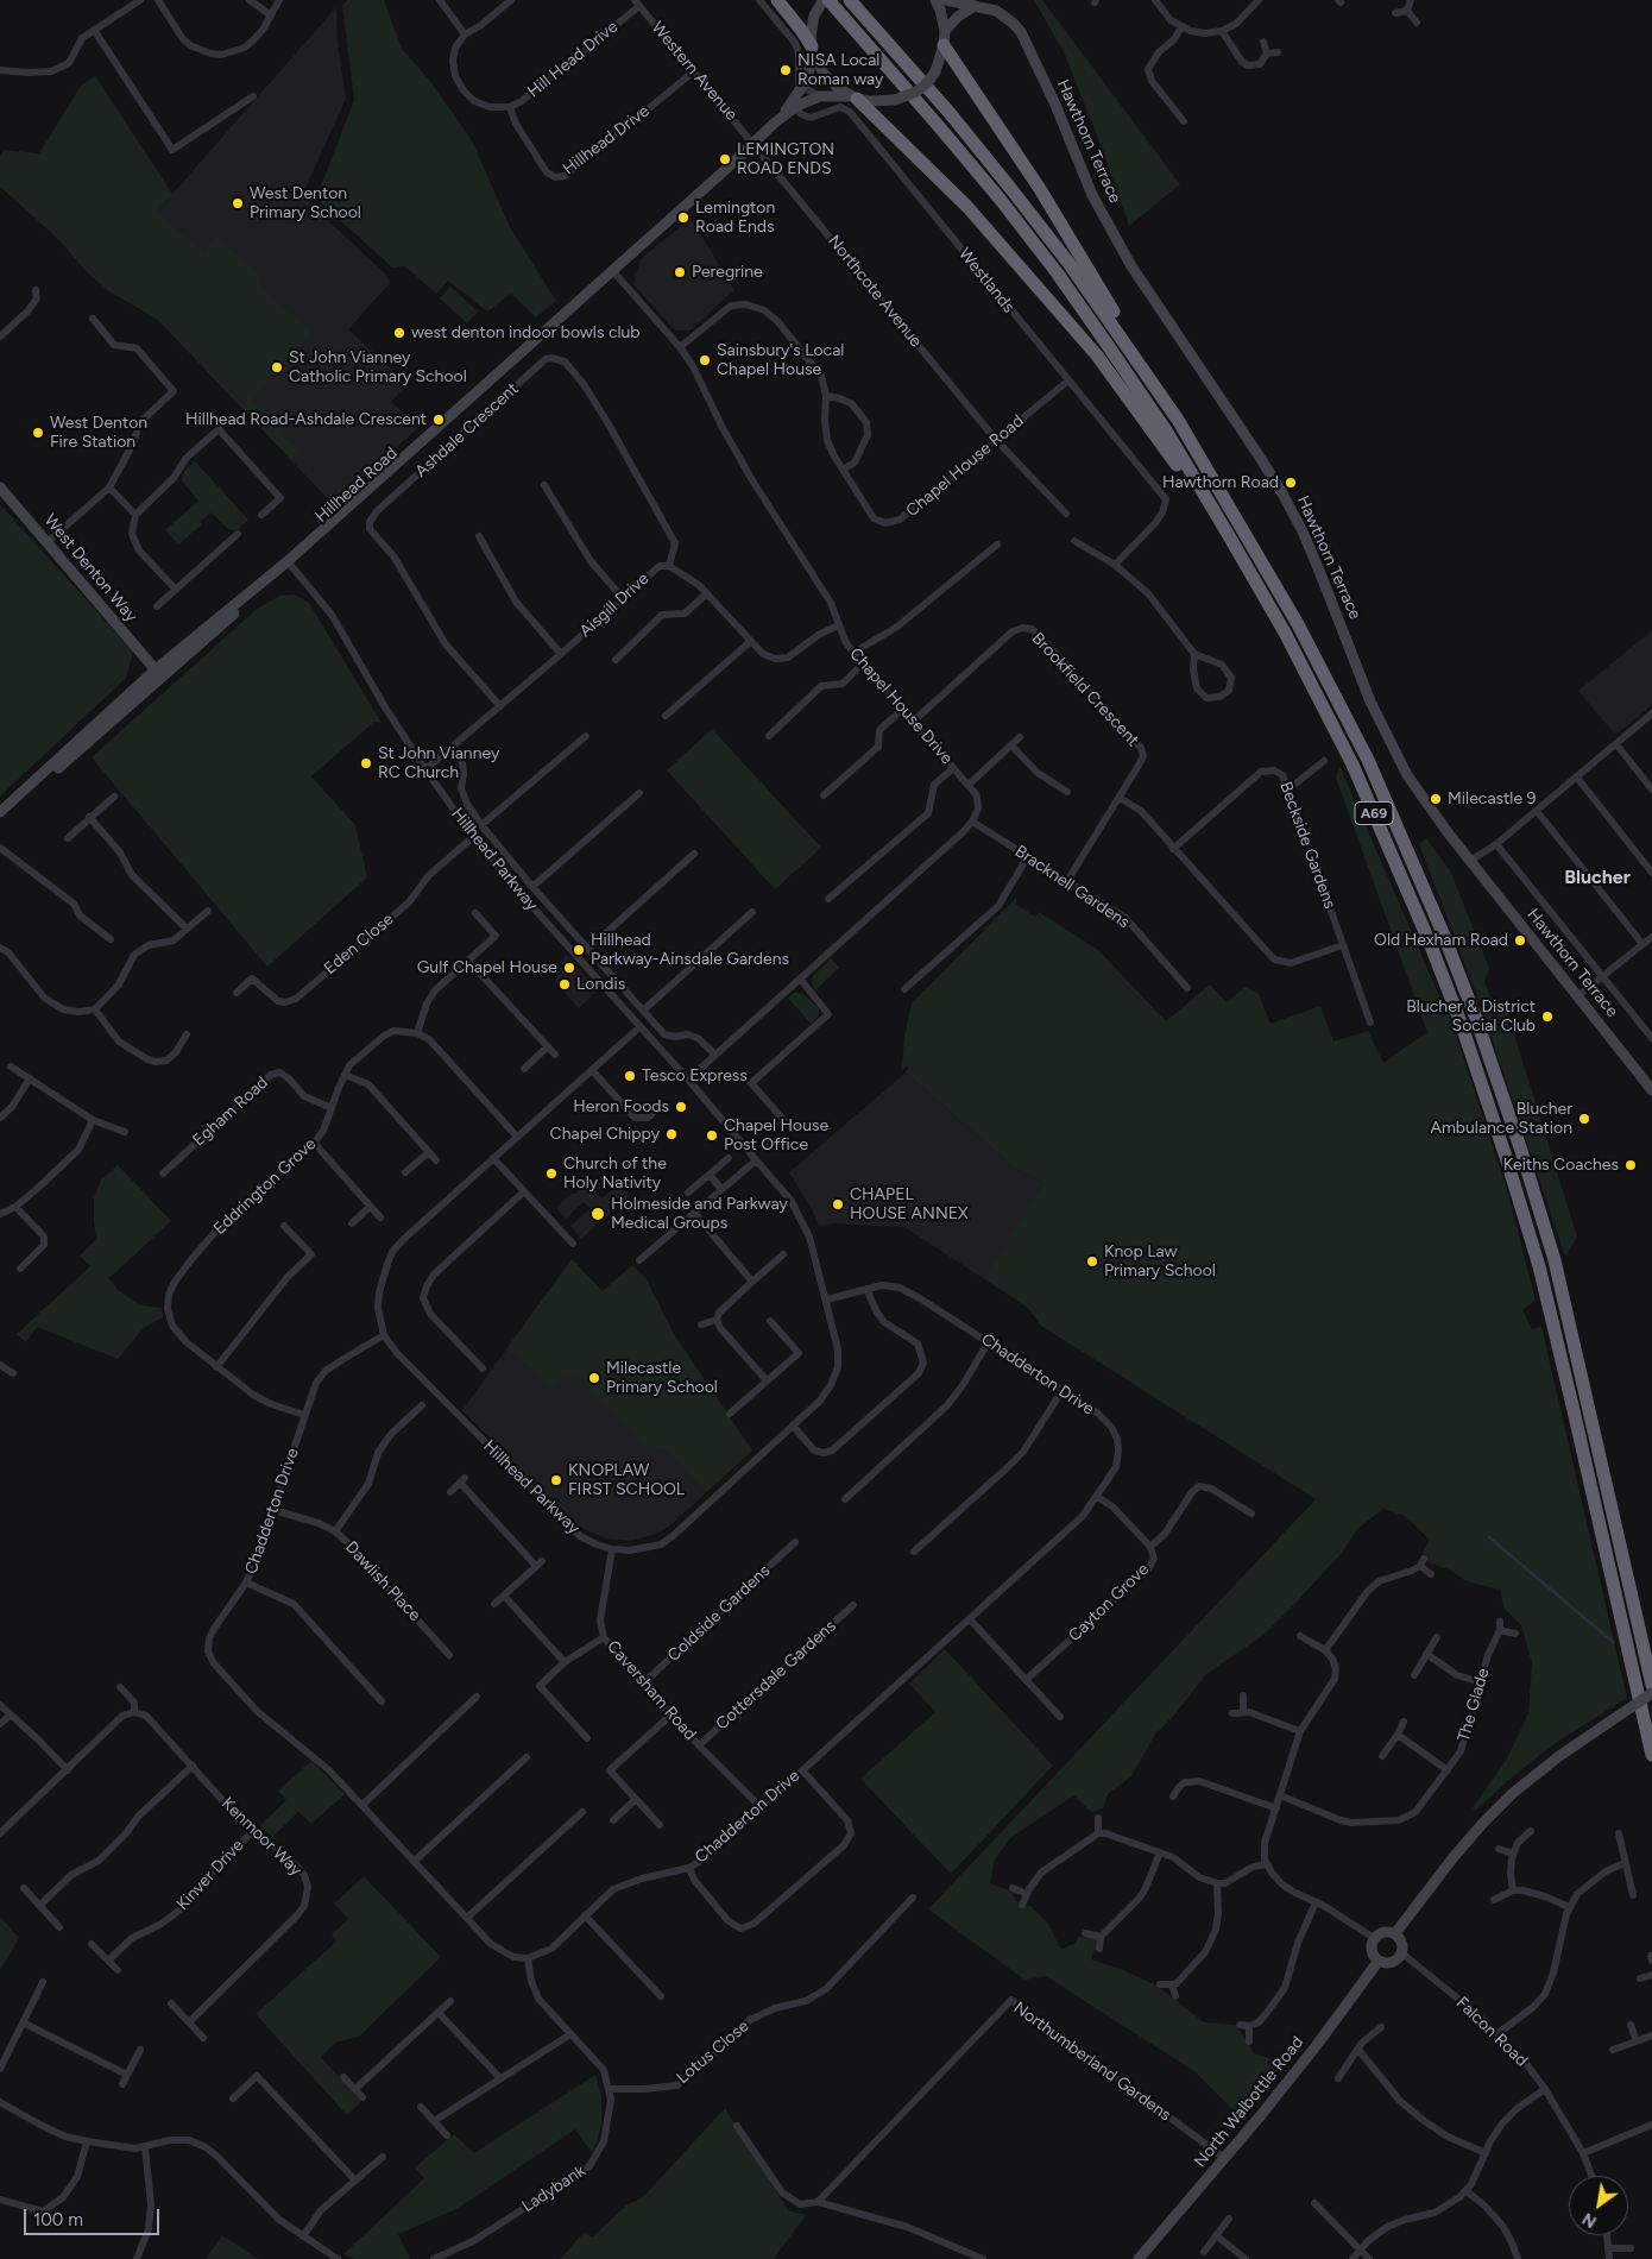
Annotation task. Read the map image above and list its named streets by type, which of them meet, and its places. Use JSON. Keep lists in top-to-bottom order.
{
  "streets": {
    "highway": ["A69"],
    "street": [
      "Hill Head Drive",
      "Western Avenue",
      "Hillhead Drive",
      "Hawthorn Terrace",
      "Westlands",
      "Northcote Avenue",
      "Ashdale Crescent",
      "Chapel House Road",
      "Hillhead Road",
      "West Denton Way",
      "Aisgill Drive",
      "Brookfield Crescent",
      "Chapel House Drive",
      "Beckside Gardens",
      "Hillhead Parkway",
      "Bracknell Gardens",
      "Eden Close",
      "Egham Road",
      "Eddrington Grove",
      "Chadderton Drive",
      "Dawlish Place",
      "Cayton Grove",
      "Coldside Gardens",
      "Cottersdale Gardens",
      "Caversham Road",
      "The Glade",
      "Kenmoor Way",
      "Kinver Drive",
      "Falcon Road",
      "Lotus Close",
      "Northumberland Gardens",
      "North Walbottle Road",
      "Ladybank"
    ]
  },
  "crossings": [
    ["Hill Head Drive", "Western Avenue"],
    ["Hill Head Drive", "Hillhead Drive"],
    ["Western Avenue", "Hillhead Drive"],
    ["Western Avenue", "Northcote Avenue"],
    ["Western Avenue", "Hillhead Road"],
    ["Westlands", "Chapel House Road"],
    ["Westlands", "Hillhead Road"],
    ["Northcote Avenue", "Chapel House Road"],
    ["Northcote Avenue", "Hillhead Road"],
    ["Ashdale Crescent", "Aisgill Drive"],
    ["Chapel House Road", "Chapel House Drive"],
    ["Hillhead Road", "West Denton Way"],
    ["Hillhead Road", "Chapel House Drive"],
    ["Hillhead Road", "Hillhead Parkway"],
    ["Aisgill Drive", "Chapel House Drive"],
    ["Aisgill Drive", "Hillhead Parkway"],
    ["Brookfield Crescent", "Chapel House Drive"],
    ["Brookfield Crescent", "Bracknell Gardens"],
    ["Chapel House Drive", "Bracknell Gardens"],
    ["Hillhead Parkway", "Eden Close"],
    ["Hillhead Parkway", "Chadderton Drive"],
    ["Hillhead Parkway", "Caversham Road"],
    ["Egham Road", "Eddrington Grove"],
    ["Eddrington Grove", "Chadderton Drive"],
    ["Chadderton Drive", "Dawlish Place"],
    ["Chadderton Drive", "Cayton Grove"],
    ["Chadderton Drive", "Caversham Road"],
    ["Chadderton Drive", "Ladybank"],
    ["Coldside Gardens", "Caversham Road"],
    ["Cottersdale Gardens", "Caversham Road"],
    ["Kenmoor Way", "Kinver Drive"],
    ["Falcon Road", "North Walbottle Road"],
    ["Lotus Close", "Ladybank"],
    ["Northumberland Gardens", "North Walbottle Road"]
  ],
  "districts": ["Blucher"],
  "places": [
    "NISA Local Roman way",
    "LEMINGTON ROAD ENDS",
    "West Denton Primary School",
    "Lemington Road Ends",
    "Peregrine",
    "west denton indoor bowls club",
    "Sainsbury's Local Chapel House",
    "St John Vianney Catholic Primary School",
    "Hillhead Road-Ashdale Crescent",
    "West Denton Fire Station",
    "Hawthorn Road",
    "St John Vianney RC Church",
    "Milecastle 9",
    "Old Hexham Road",
    "Hillhead Parkway-Ainsdale Gardens",
    "Gulf Chapel House",
    "Londis",
    "Blucher & District Social Club",
    "Tesco Express",
    "Heron Foods",
    "Blucher Ambulance Station",
    "Chapel Chippy",
    "Chapel House Post Office",
    "Keiths Coaches",
    "Church of the Holy Nativity",
    "CHAPEL HOUSE ANNEX",
    "Holmeside and Parkway Medical Groups",
    "Knop Law Primary School",
    "Milecastle Primary School",
    "KNOPLAW FIRST SCHOOL"
  ],
  "scale_bar": "100 m",
  "north": "bottom left"
}
